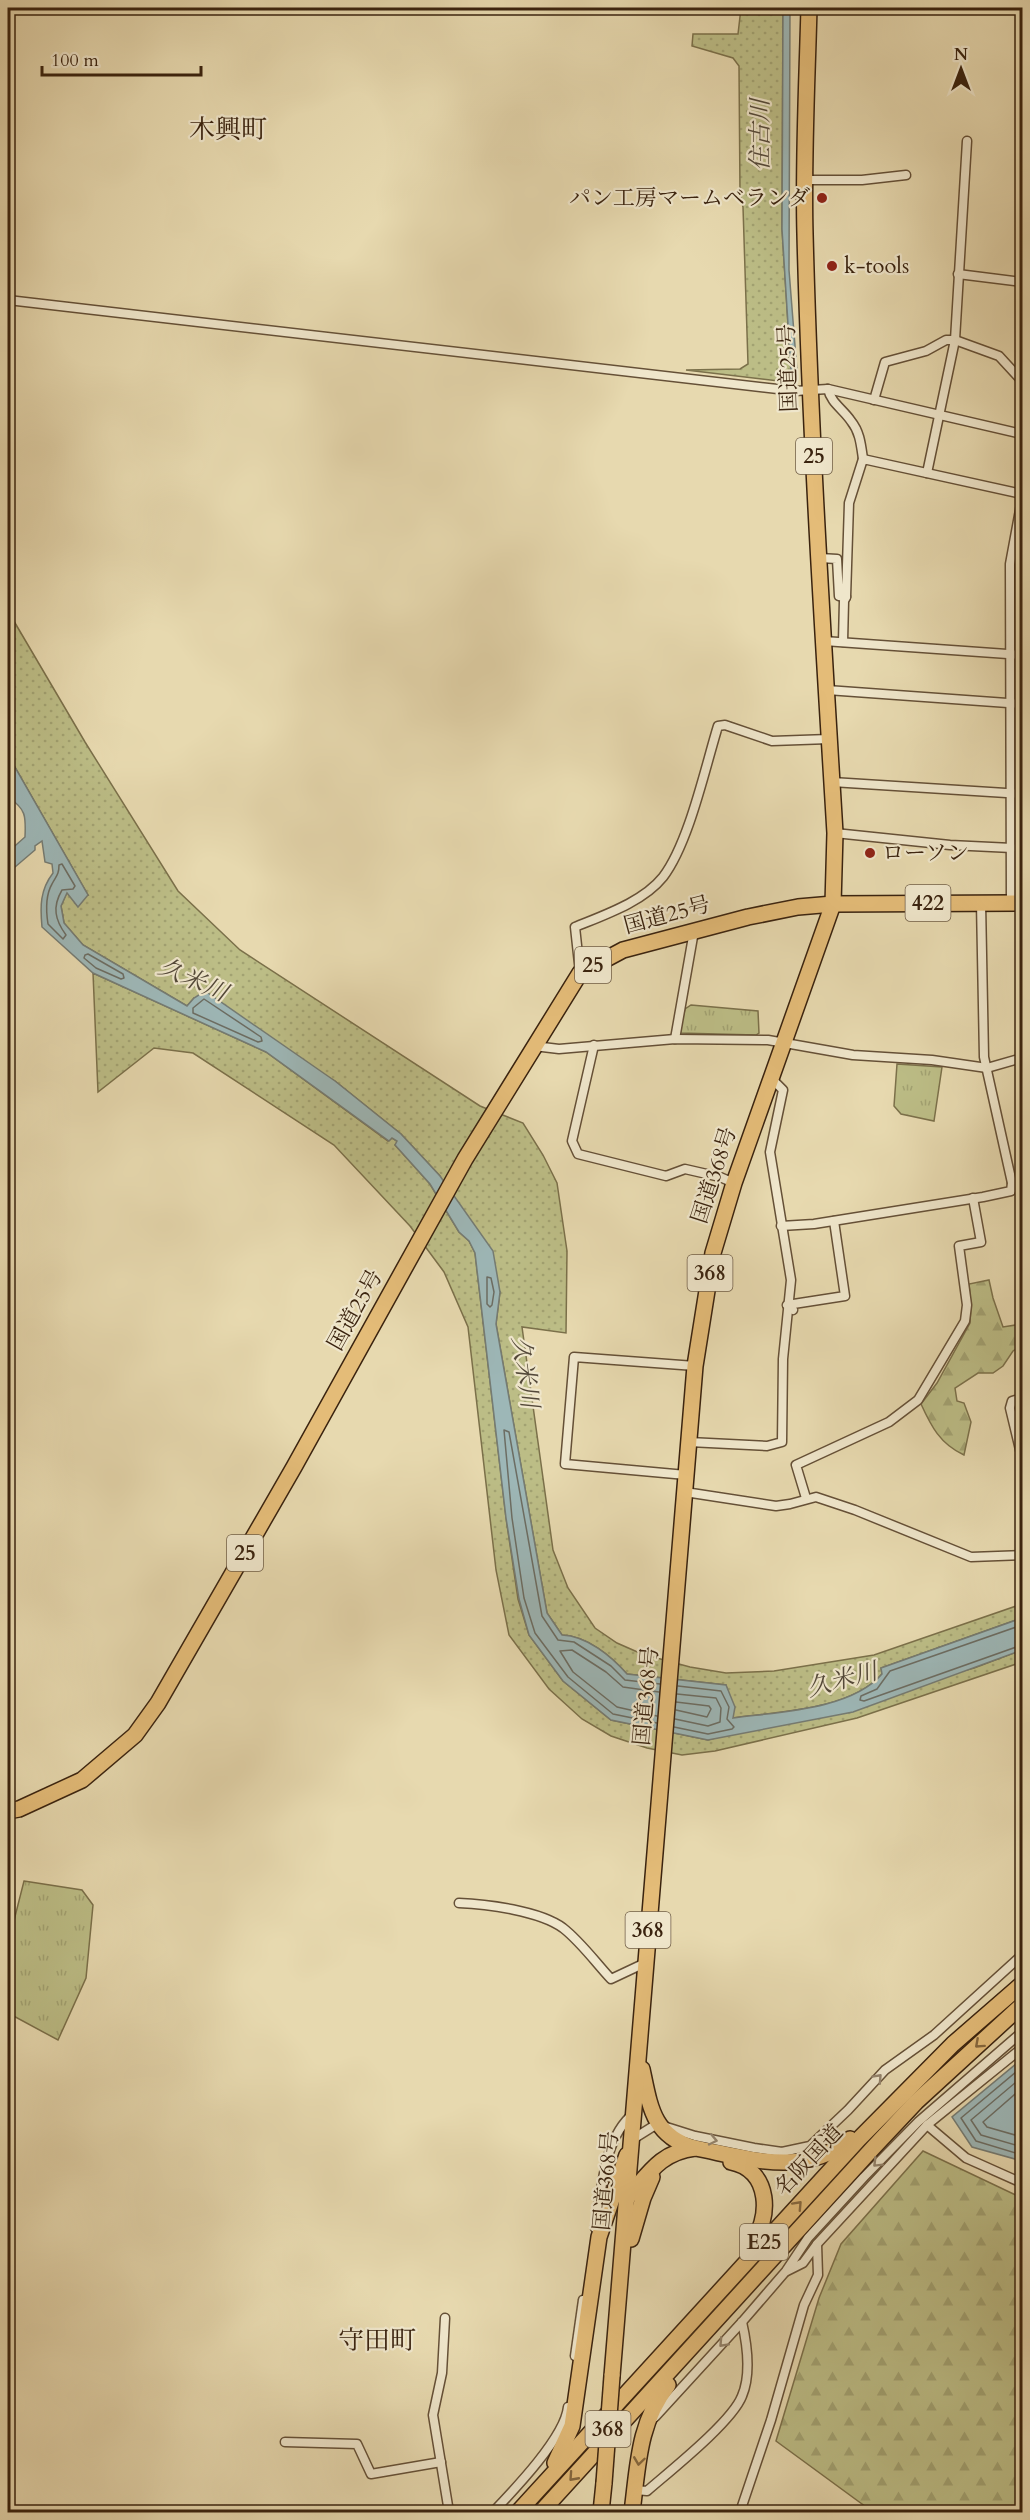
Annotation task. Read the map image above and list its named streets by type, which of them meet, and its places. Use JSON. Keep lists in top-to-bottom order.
{
  "streets": {
    "highway": [
      "国道25号",
      "25",
      "422",
      "国道368号",
      "368",
      "名阪国道",
      "E25"
    ]
  },
  "crossings": [
    ["国道25号", "422"],
    ["国道25号", "国道368号"],
    ["422", "国道368号"]
  ],
  "districts": ["木興町", "守田町"],
  "water": ["住古川", "久米川"],
  "places": ["パン工房マームベランダ", "k-tools", "ローソン"],
  "scale_bar": "100 m",
  "north": "top"
}
